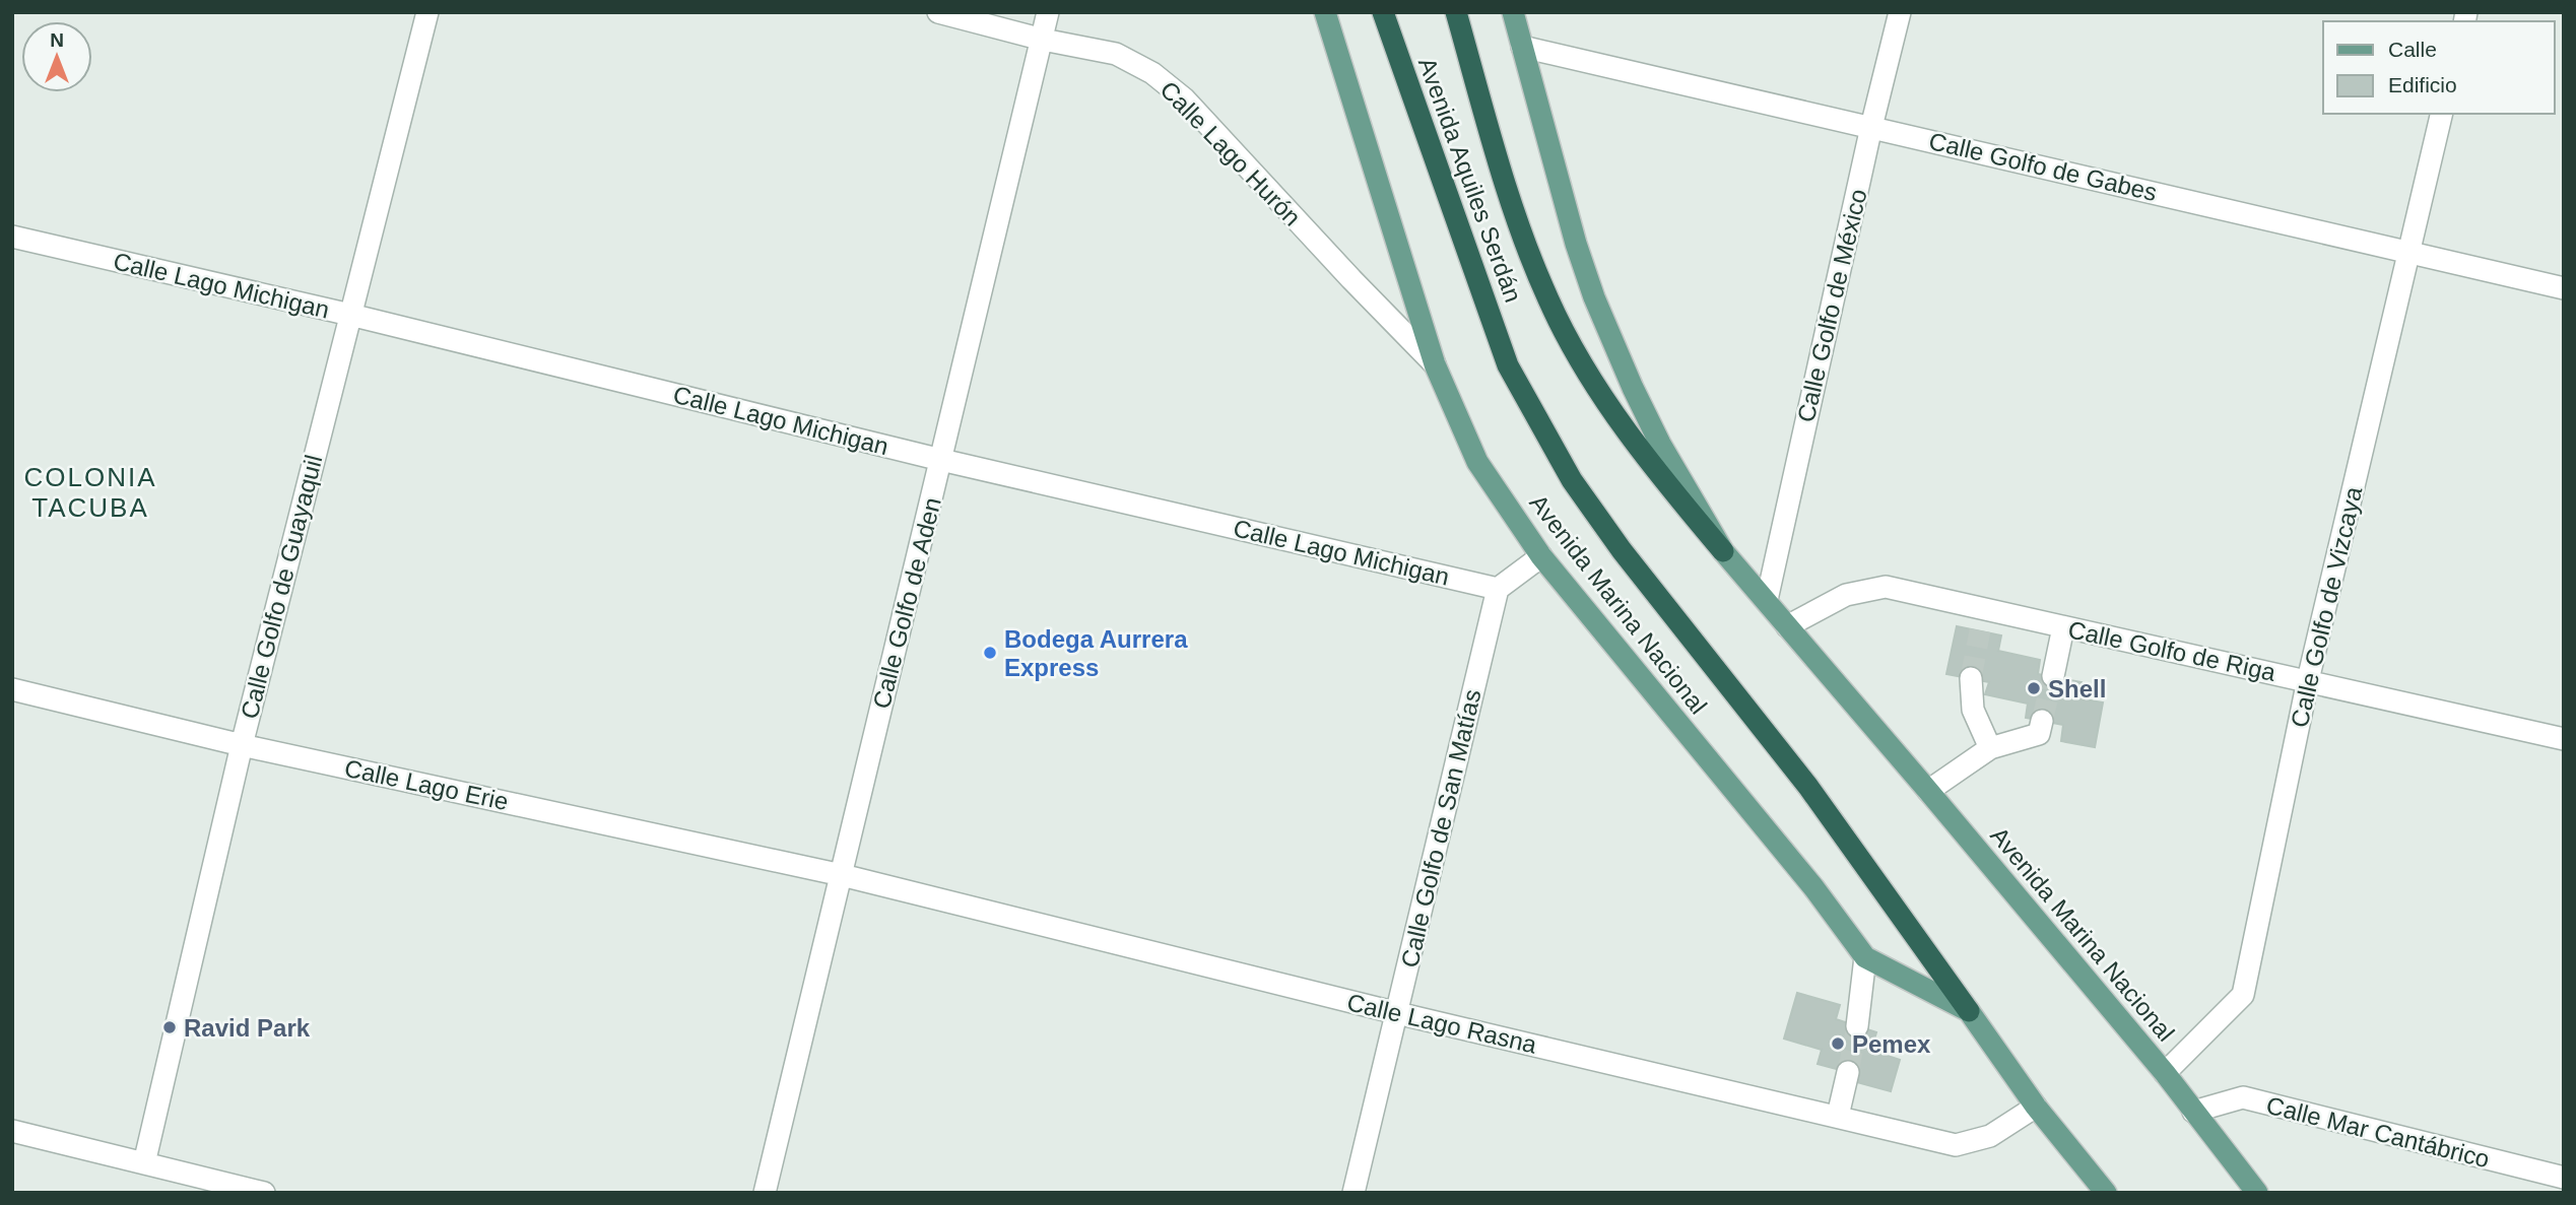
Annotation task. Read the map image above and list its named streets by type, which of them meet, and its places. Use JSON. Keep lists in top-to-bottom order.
{
  "streets": {
    "highway": ["Avenida Aquiles Serdán", "Avenida Marina Nacional"],
    "street": [
      "Calle Lago Hurón",
      "Calle Golfo de Gabes",
      "Calle Lago Michigan",
      "Calle Golfo de México",
      "Calle Golfo de Guayaquil",
      "Calle Golfo de Aden",
      "Calle Golfo de Vizcaya",
      "Calle Golfo de Riga",
      "Calle Lago Erie",
      "Calle Golfo de San Matías",
      "Calle Lago Rasna",
      "Calle Mar Cantábrico"
    ]
  },
  "crossings": [
    ["Calle Lago Hurón", "Calle Golfo de Aden"],
    ["Calle Lago Hurón", "Avenida Marina Nacional"],
    ["Calle Golfo de Gabes", "Calle Golfo de México"],
    ["Calle Golfo de Gabes", "Avenida Marina Nacional"],
    ["Calle Golfo de Gabes", "Calle Golfo de Vizcaya"],
    ["Avenida Aquiles Serdán", "Avenida Marina Nacional"],
    ["Calle Lago Michigan", "Calle Golfo de Guayaquil"],
    ["Calle Lago Michigan", "Calle Golfo de Aden"],
    ["Calle Lago Michigan", "Calle Golfo de San Matías"],
    ["Calle Golfo de México", "Avenida Marina Nacional"],
    ["Calle Golfo de Guayaquil", "Calle Lago Erie"],
    ["Calle Golfo de Aden", "Calle Lago Erie"],
    ["Calle Golfo de Aden", "Calle Lago Rasna"],
    ["Avenida Marina Nacional", "Calle Golfo de Vizcaya"],
    ["Avenida Marina Nacional", "Calle Golfo de Riga"],
    ["Avenida Marina Nacional", "Calle Lago Rasna"],
    ["Avenida Marina Nacional", "Calle Mar Cantábrico"],
    ["Calle Golfo de Vizcaya", "Calle Golfo de Riga"],
    ["Calle Lago Erie", "Calle Lago Rasna"],
    ["Calle Golfo de San Matías", "Calle Lago Rasna"]
  ],
  "districts": ["COLONIA TACUBA"],
  "places": [
    "Bodega Aurrera Express",
    "Shell",
    "Ravid Park",
    "Pemex"
  ],
  "legend": ["Calle", "Edificio"],
  "north": "top"
}
